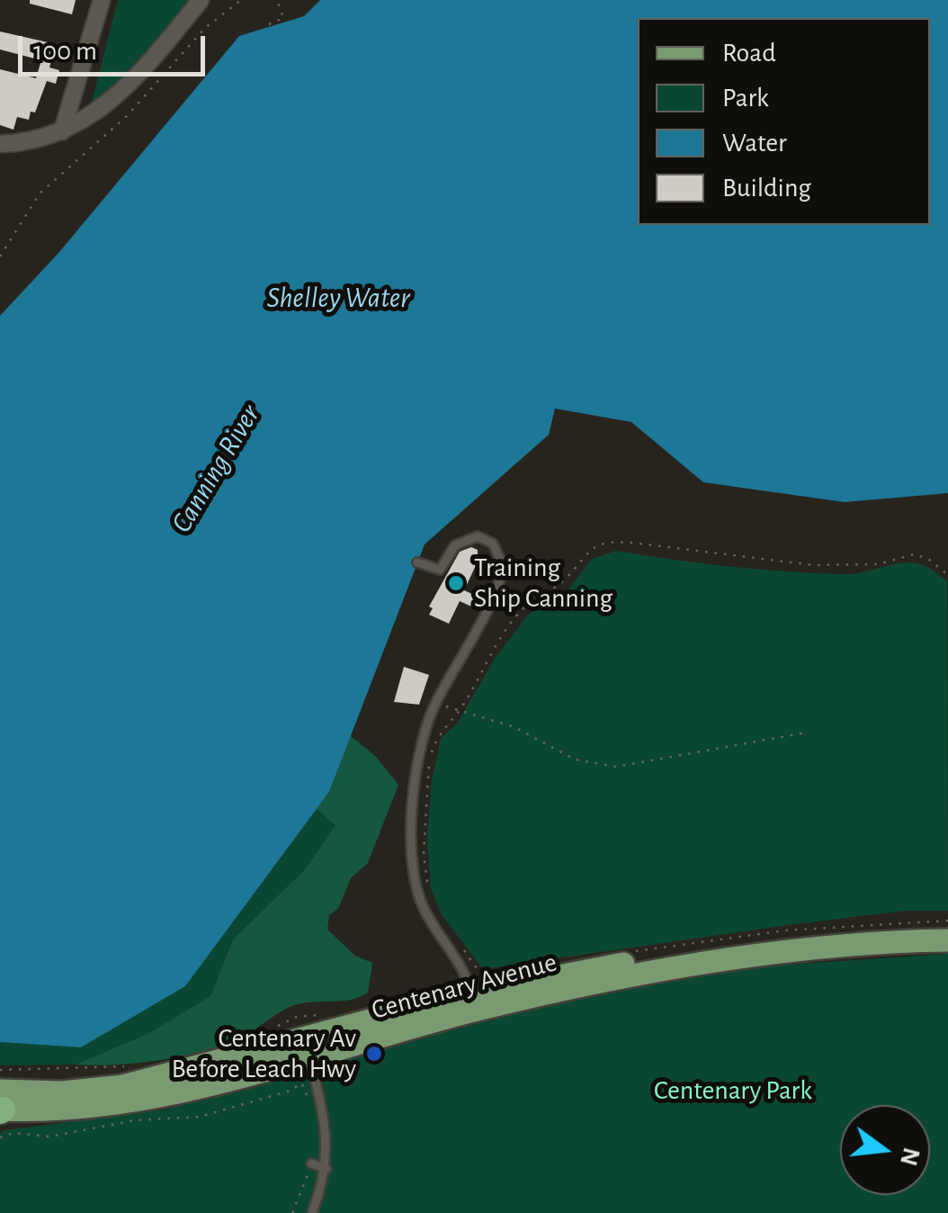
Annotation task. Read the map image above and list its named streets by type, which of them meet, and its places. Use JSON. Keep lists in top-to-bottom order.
{
  "streets": {
    "main road": ["Centenary Avenue"]
  },
  "water": ["Shelley Water", "Canning River"],
  "parks": ["Centenary Park"],
  "places": ["Training Ship Canning", "Centenary Av Before Leach Hwy"],
  "legend": [
    "Road",
    "Park",
    "Water",
    "Building"
  ],
  "scale_bar": "100 m",
  "north": "right"
}
